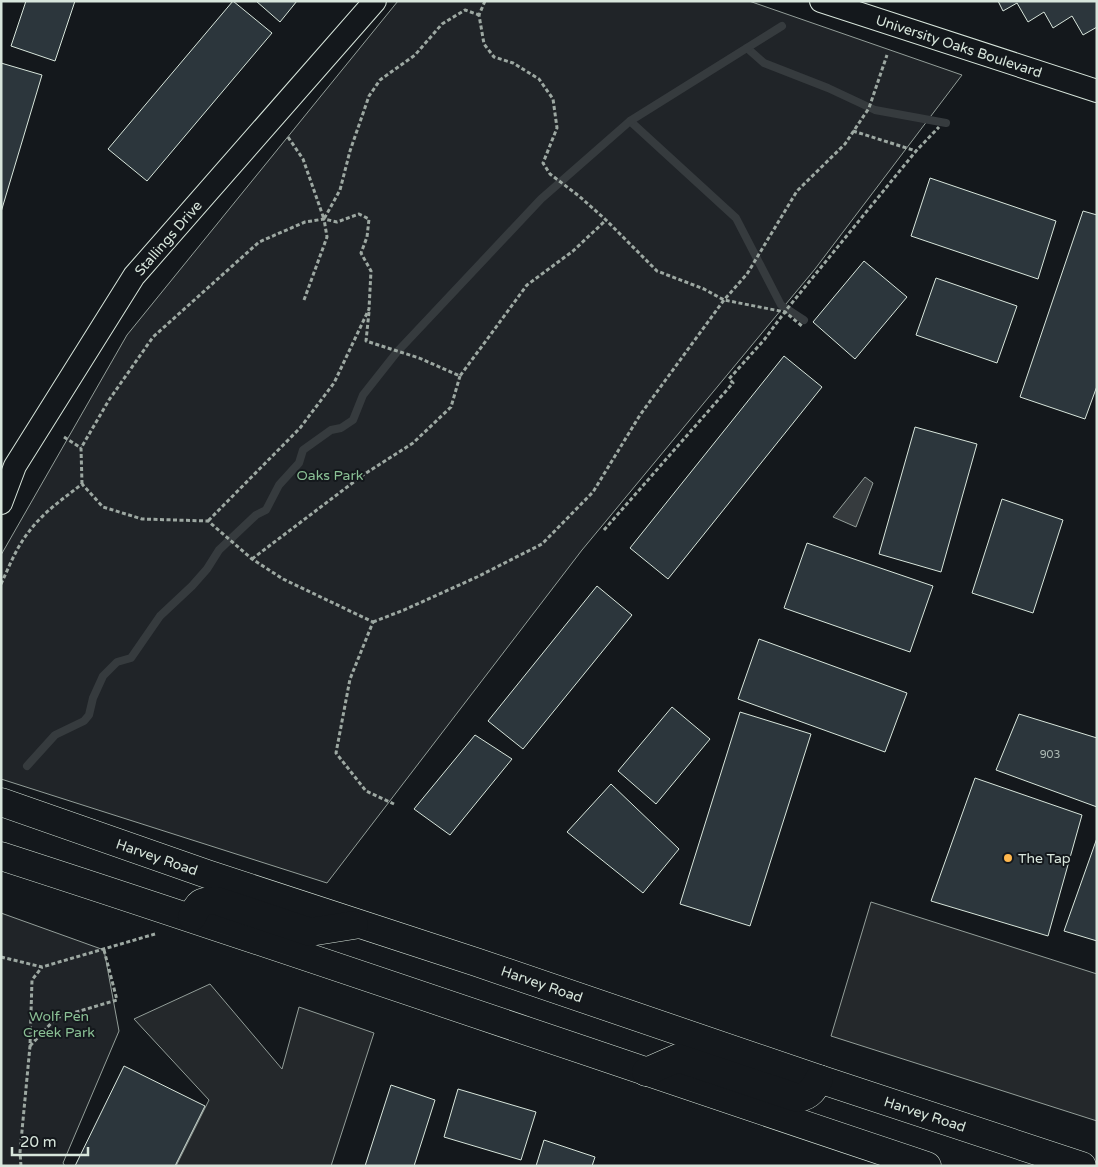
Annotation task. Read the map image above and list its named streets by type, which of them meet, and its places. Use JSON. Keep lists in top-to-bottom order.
{
  "streets": {
    "main road": ["Harvey Road"],
    "street": ["University Oaks Boulevard", "Stallings Drive"]
  },
  "parks": ["Oaks Park", "Wolf Pen Creek Park"],
  "places": ["The Tap"],
  "house_numbers": ["903"],
  "scale_bar": "20 m"
}
